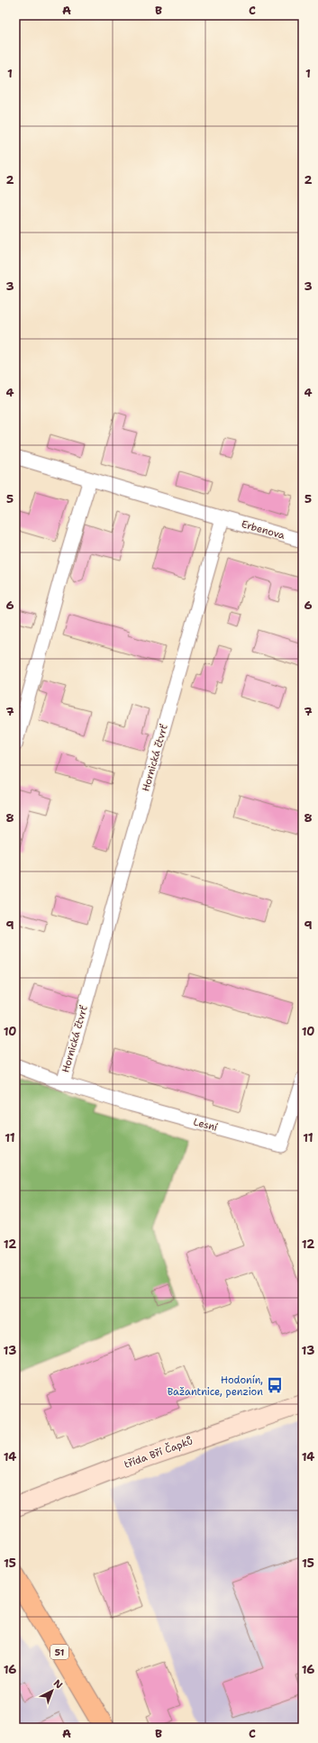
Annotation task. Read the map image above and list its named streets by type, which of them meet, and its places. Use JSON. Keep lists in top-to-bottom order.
{
  "streets": {
    "main road": ["51"],
    "street": [
      "Erbenova",
      "Hornická čtvrť",
      "Lesní",
      "třída Bří Čapků"
    ]
  },
  "crossings": [
    ["Erbenova", "Hornická čtvrť"],
    ["Hornická čtvrť", "Lesní"]
  ],
  "places": {
    "bus stop": ["Hodonín, Bažantnice, penzion"]
  },
  "north": "top right",
  "grid": {
    "columns": ["A", "B", "C"],
    "rows": [
      "1",
      "2",
      "3",
      "4",
      "5",
      "6",
      "7",
      "8",
      "9",
      "10",
      "11",
      "12",
      "13",
      "14",
      "15",
      "16"
    ]
  }
}
